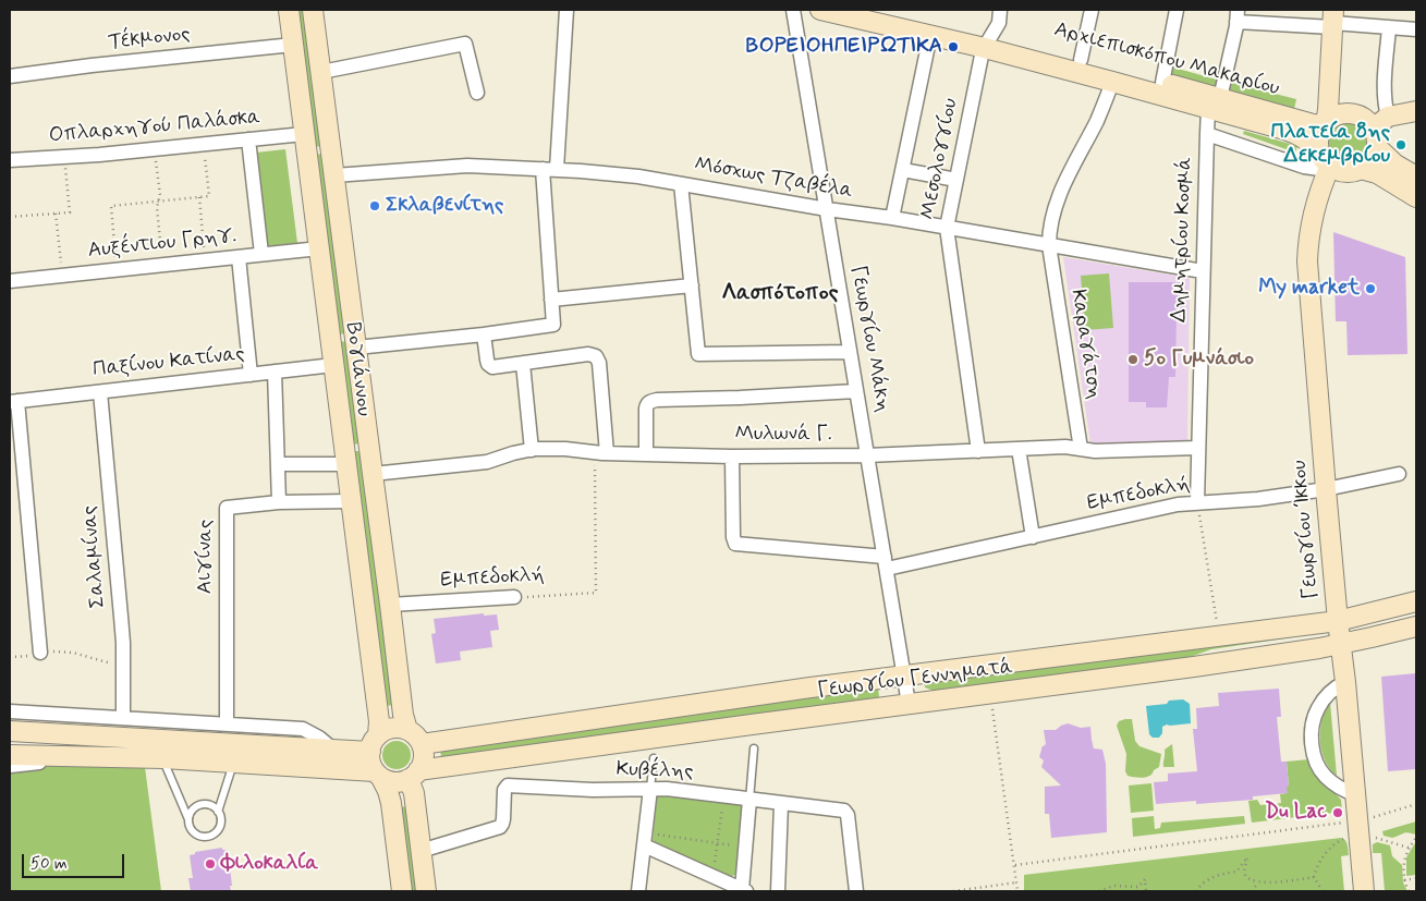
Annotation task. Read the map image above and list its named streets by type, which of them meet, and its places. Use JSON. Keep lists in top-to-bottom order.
{
  "streets": {
    "street": [
      "Τέκμονος",
      "Αρχιεπισκόπου Μακαρίου",
      "Οπλαρχηγού Παλάσκα",
      "Μεσολογγίου",
      "Μόσχως Τζαβέλα",
      "Δημητρίου Κοσμά",
      "Αυξέντιου Γρηγ.",
      "Γεωργίου Μάκη",
      "Καραγάτση",
      "Παξίνου Κατίνας",
      "Βογιάννου",
      "Μυλωνά Γ.",
      "Εμπεδοκλή",
      "Γεωργίου Ίκκου",
      "Σαλαμίνας",
      "Αιγίνας",
      "Γεωργίου Γεννηματά",
      "Κυβέλης"
    ]
  },
  "crossings": [
    ["Τέκμονος", "Βογιάννου"],
    ["Αρχιεπισκόπου Μακαρίου", "Μεσολογγίου"],
    ["Αρχιεπισκόπου Μακαρίου", "Δημητρίου Κοσμά"],
    ["Αρχιεπισκόπου Μακαρίου", "Γεωργίου Ίκκου"],
    ["Οπλαρχηγού Παλάσκα", "Βογιάννου"],
    ["Μεσολογγίου", "Μόσχως Τζαβέλα"],
    ["Μεσολογγίου", "Μυλωνά Γ."],
    ["Μόσχως Τζαβέλα", "Δημητρίου Κοσμά"],
    ["Μόσχως Τζαβέλα", "Γεωργίου Μάκη"],
    ["Μόσχως Τζαβέλα", "Καραγάτση"],
    ["Μόσχως Τζαβέλα", "Βογιάννου"],
    ["Δημητρίου Κοσμά", "Μυλωνά Γ."],
    ["Δημητρίου Κοσμά", "Εμπεδοκλή"],
    ["Αυξέντιου Γρηγ.", "Βογιάννου"],
    ["Γεωργίου Μάκη", "Μυλωνά Γ."],
    ["Γεωργίου Μάκη", "Εμπεδοκλή"],
    ["Γεωργίου Μάκη", "Γεωργίου Γεννηματά"],
    ["Καραγάτση", "Μυλωνά Γ."],
    ["Παξίνου Κατίνας", "Βογιάννου"],
    ["Παξίνου Κατίνας", "Σαλαμίνας"],
    ["Βογιάννου", "Μυλωνά Γ."],
    ["Βογιάννου", "Εμπεδοκλή"],
    ["Βογιάννου", "Γεωργίου Γεννηματά"],
    ["Μυλωνά Γ.", "Εμπεδοκλή"],
    ["Εμπεδοκλή", "Γεωργίου Ίκκου"],
    ["Γεωργίου Ίκκου", "Γεωργίου Γεννηματά"]
  ],
  "districts": ["Λασπότοπος"],
  "places": [
    "ΒΟΡΕΙΟΗΠΕΙΡΩΤΙΚΑ",
    "Πλατεία 8ης Δεκεμβρίου",
    "Σκλαβενίτης",
    "My market",
    "5ο Γυμνάσιο",
    "Du Lac",
    "Φιλοκαλία"
  ],
  "scale_bar": "50 m"
}
